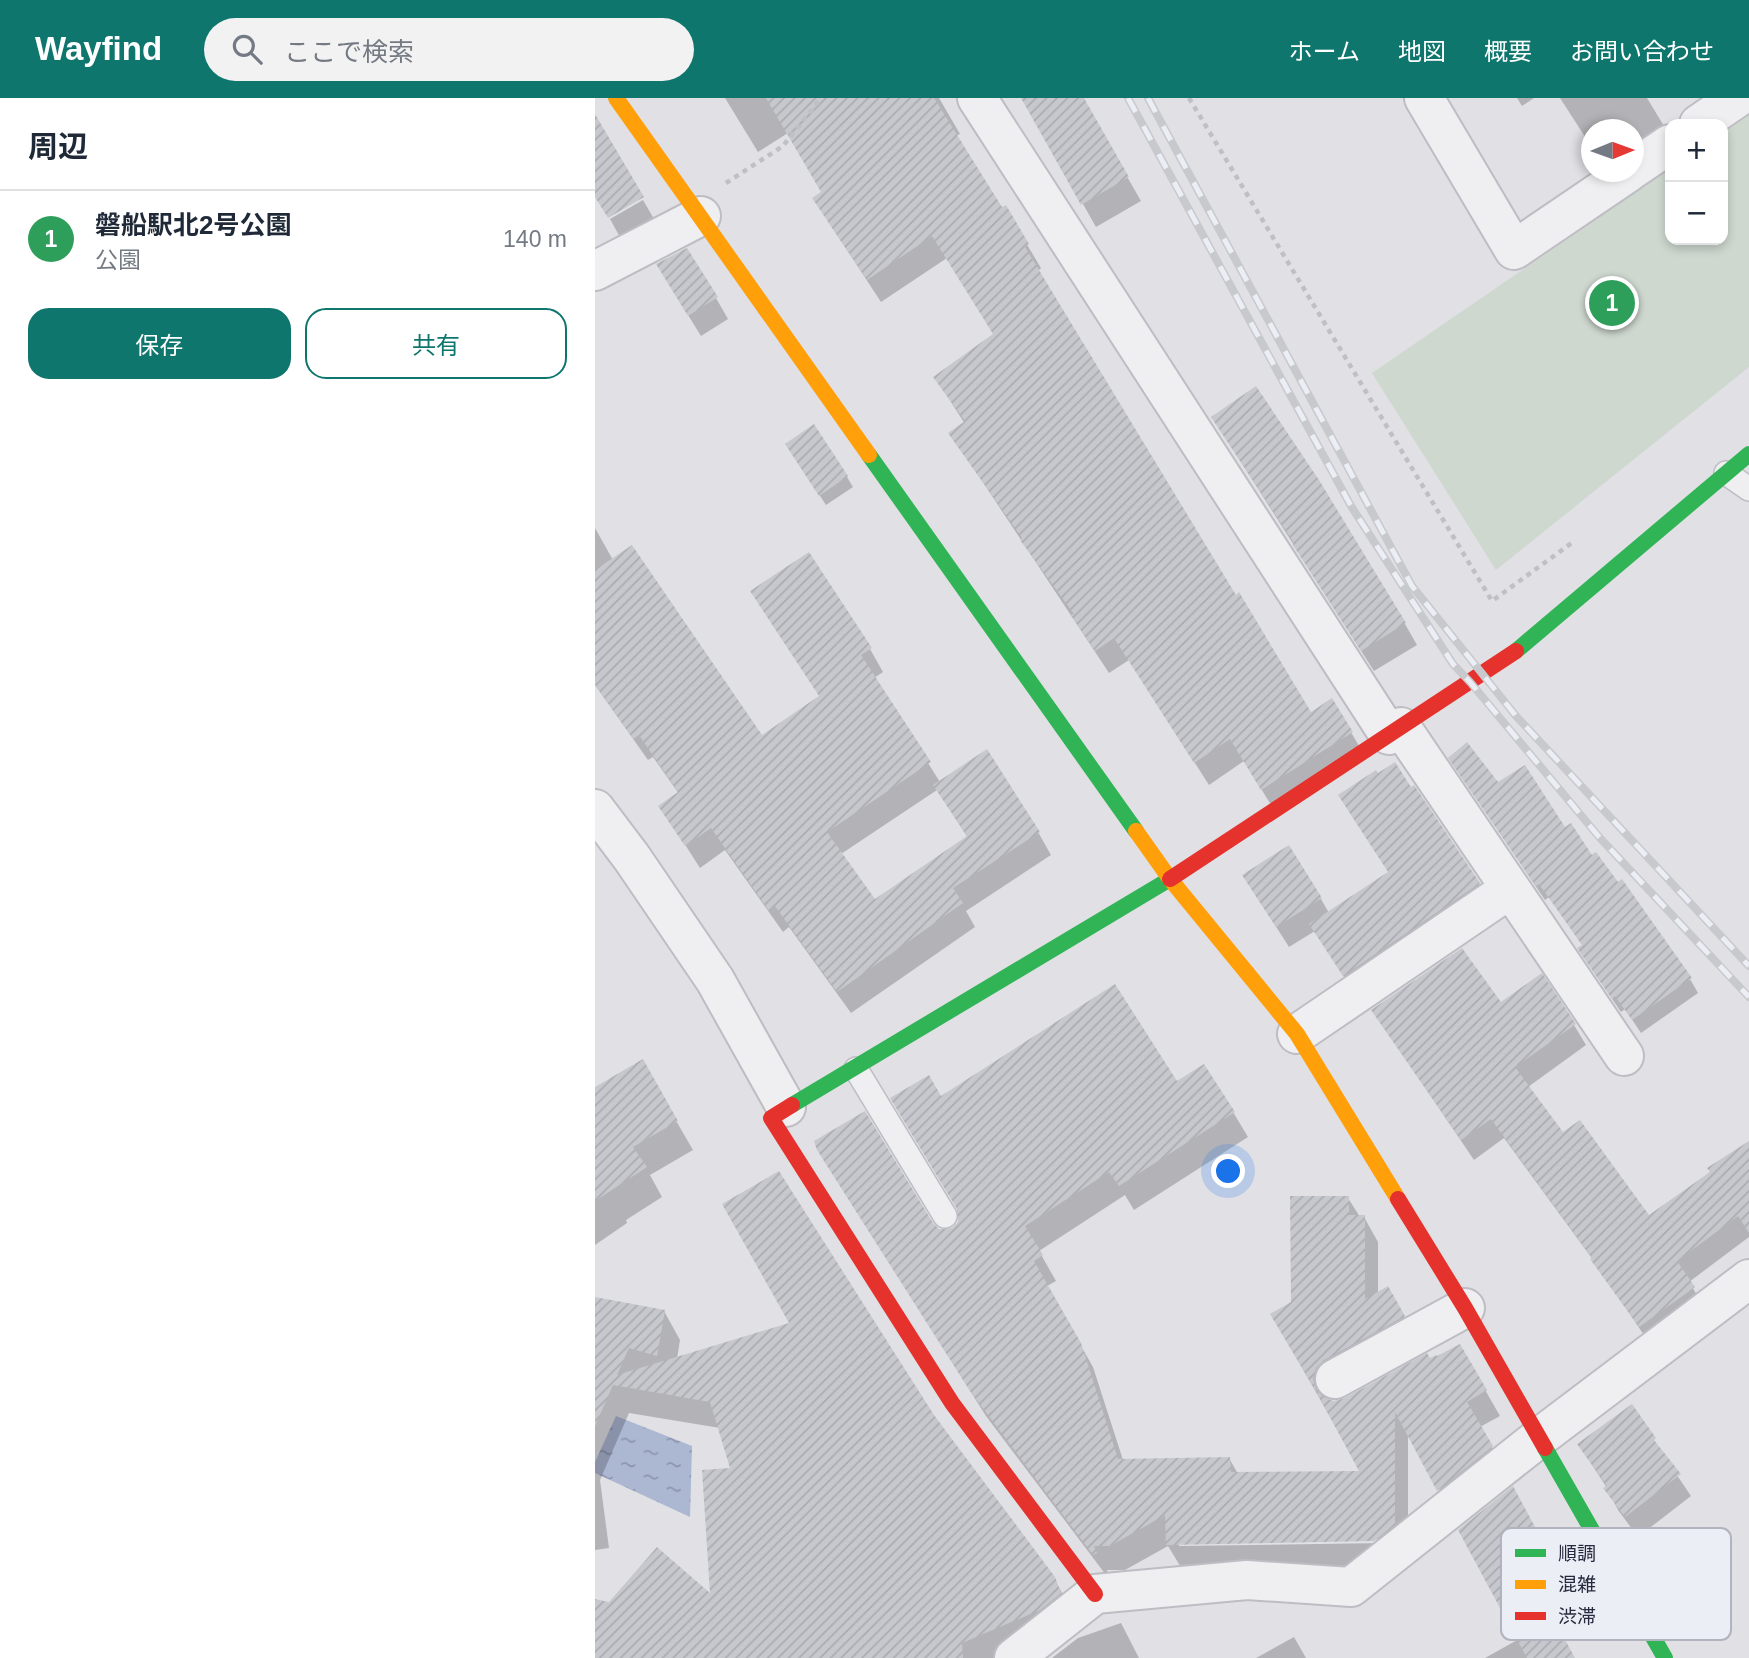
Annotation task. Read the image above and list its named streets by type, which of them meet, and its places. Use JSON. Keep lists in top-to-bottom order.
{
  "legend": ["順調", "混雑", "渋滞"],
  "north": "right",
  "page": {
    "header": "Wayfind",
    "search": "ここで検索",
    "nav": [
      "ホーム",
      "地図",
      "概要",
      "お問い合わせ"
    ],
    "heading": "周辺",
    "map_buttons": ["+", "−"],
    "list": [
      {
        "mark": "1",
        "name": "磐船駅北2号公園",
        "note": "公園",
        "value": "140 m"
      }
    ],
    "pins": "1",
    "buttons": ["保存", "共有"]
  }
}
